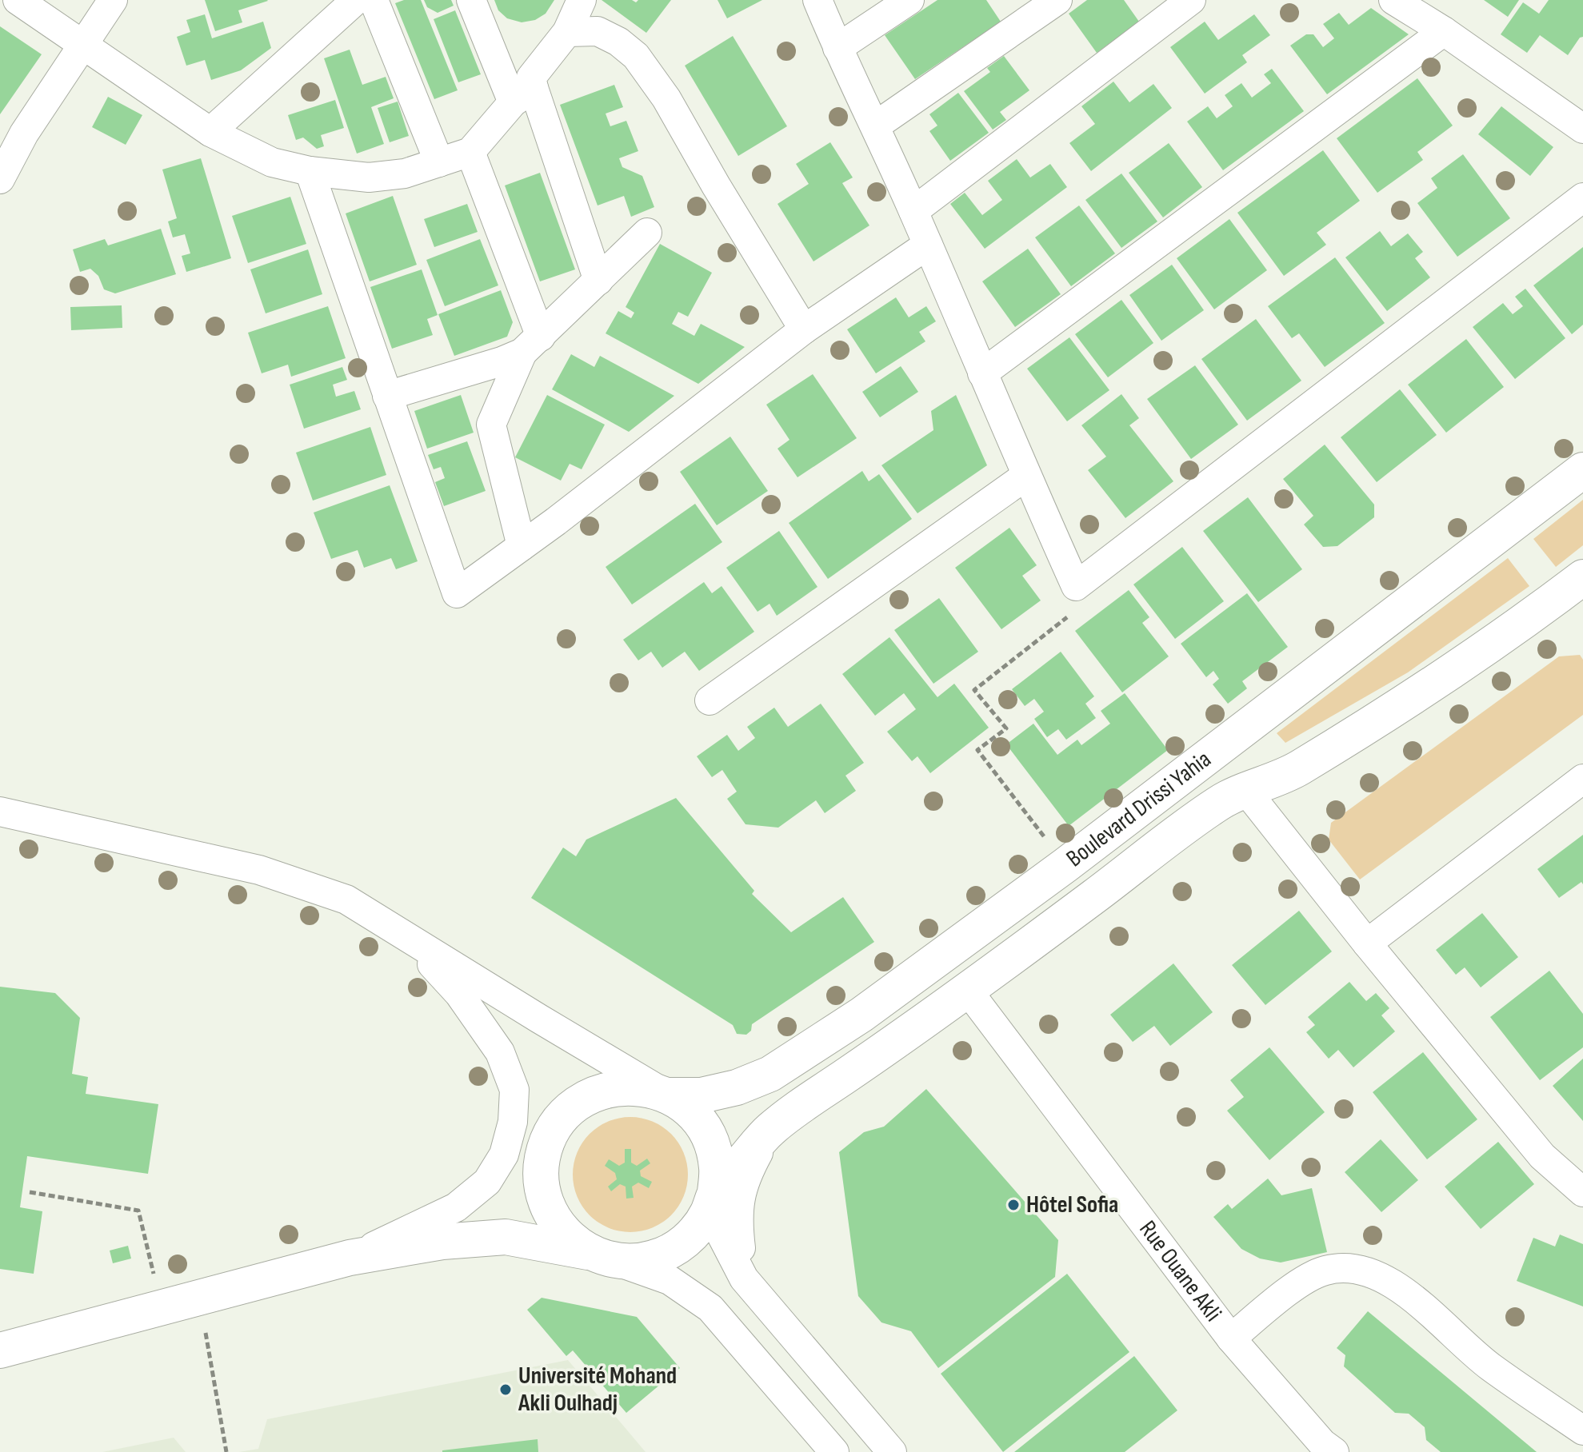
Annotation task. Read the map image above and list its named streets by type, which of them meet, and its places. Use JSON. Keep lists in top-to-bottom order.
{
  "streets": {
    "main road": ["Boulevard Drissi Yahia"],
    "street": ["Rue Ouane Akli"]
  },
  "crossings": [
    ["Boulevard Drissi Yahia", "Rue Ouane Akli"]
  ],
  "places": ["Hôtel Sofia", "Université Mohand Akli Oulhadj"]
}
